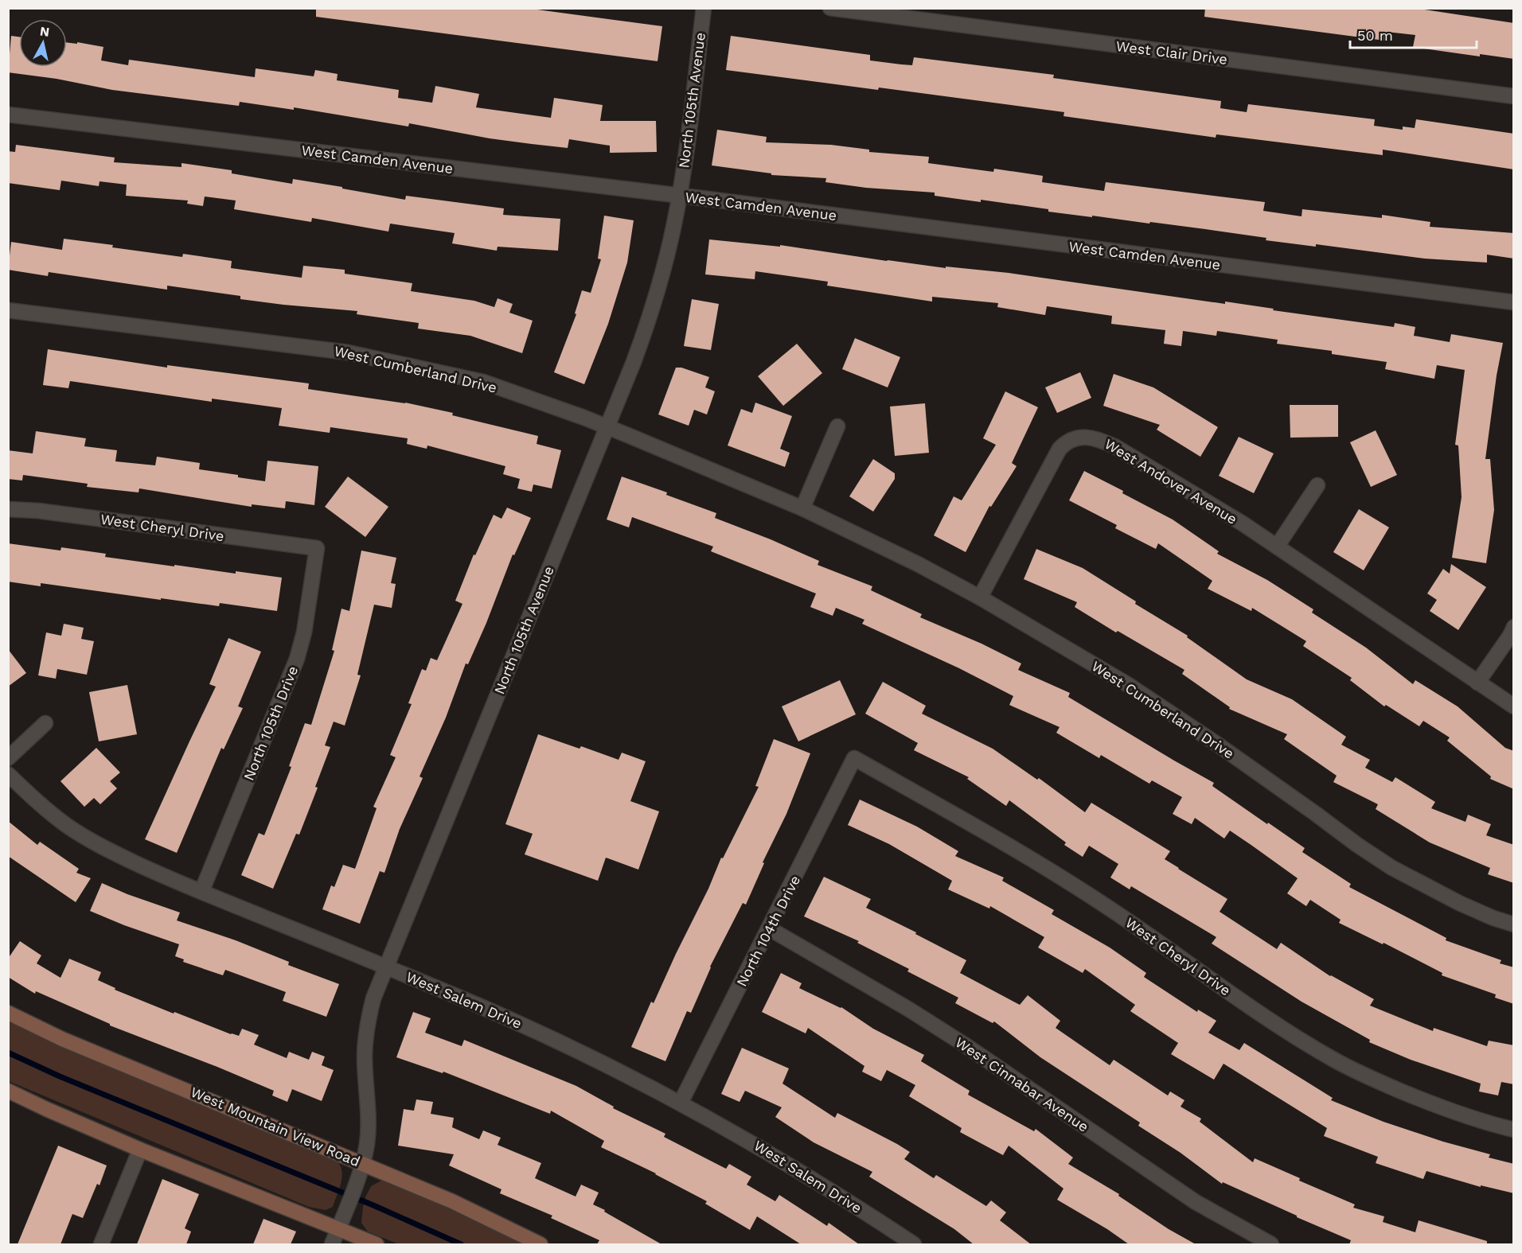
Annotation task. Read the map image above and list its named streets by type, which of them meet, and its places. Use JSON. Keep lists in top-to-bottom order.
{
  "streets": {
    "street": [
      "West Clair Drive",
      "North 105th Avenue",
      "West Camden Avenue",
      "West Cumberland Drive",
      "West Andover Avenue",
      "West Cheryl Drive",
      "North 105th Drive",
      "North 104th Drive",
      "West Salem Drive",
      "West Cinnabar Avenue",
      "West Mountain View Road"
    ]
  },
  "crossings": [
    ["North 105th Avenue", "West Camden Avenue"],
    ["North 105th Avenue", "West Cumberland Drive"],
    ["North 105th Avenue", "West Salem Drive"],
    ["North 105th Avenue", "West Mountain View Road"],
    ["West Cumberland Drive", "West Andover Avenue"],
    ["West Cheryl Drive", "North 105th Drive"],
    ["West Cheryl Drive", "North 104th Drive"],
    ["North 105th Drive", "West Salem Drive"],
    ["North 104th Drive", "West Salem Drive"],
    ["North 104th Drive", "West Cinnabar Avenue"]
  ],
  "scale_bar": "50 m",
  "north": "top"
}
